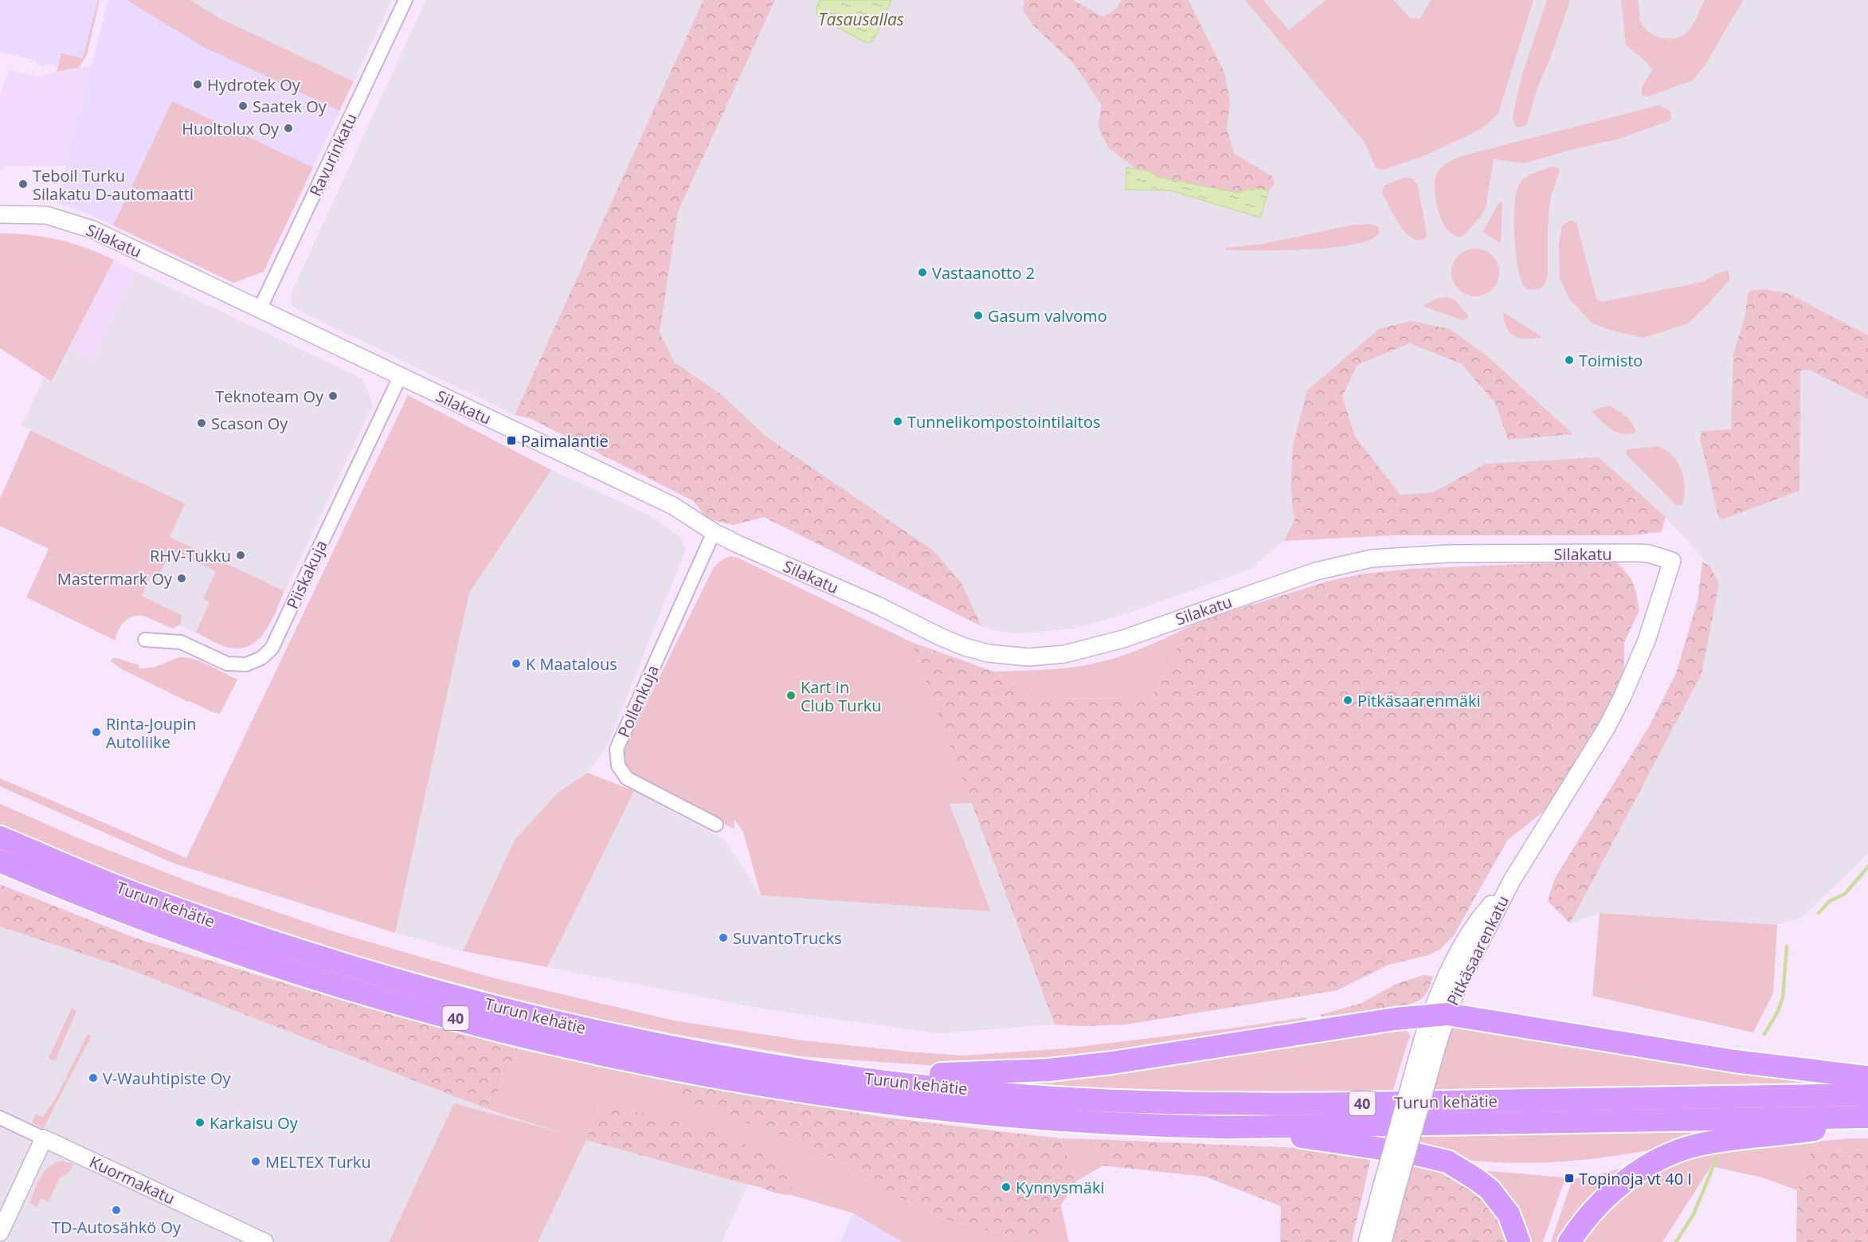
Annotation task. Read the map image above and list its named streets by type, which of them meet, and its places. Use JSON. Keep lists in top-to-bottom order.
{
  "streets": {
    "highway": ["Turun kehätie", "40"],
    "street": [
      "Ravurinkatu",
      "Silakatu",
      "Piiskakuja",
      "Pollenkuja",
      "Pitkäsaarenkatu",
      "Kuormakatu"
    ]
  },
  "crossings": [
    ["Ravurinkatu", "Silakatu"],
    ["Silakatu", "Piiskakuja"],
    ["Silakatu", "Pollenkuja"],
    ["Silakatu", "Pitkäsaarenkatu"]
  ],
  "water": ["Tasausallas"],
  "places": {
    "other": [
      "Hydrotek Oy",
      "Saatek Oy",
      "Huoltolux Oy",
      "Teboil Turku Silakatu D-automaatti",
      "Vastaanotto 2",
      "Gasum valvomo",
      "Toimisto",
      "Teknoteam Oy",
      "Tunnelikompostointilaitos",
      "Scason Oy",
      "RHV-Tukku",
      "Mastermark Oy",
      "K Maatalous",
      "Kart in Club Turku",
      "Pitkäsaarenmäki",
      "Rinta-Joupin Autoliike",
      "SuvantoTrucks",
      "V-Wauhtipiste Oy",
      "Karkaisu Oy",
      "MELTEX Turku",
      "Kynnysmäki",
      "TD-Autosähkö Oy"
    ],
    "transit": ["Paimalantie", "Topinoja vt 40 I"]
  }
}
